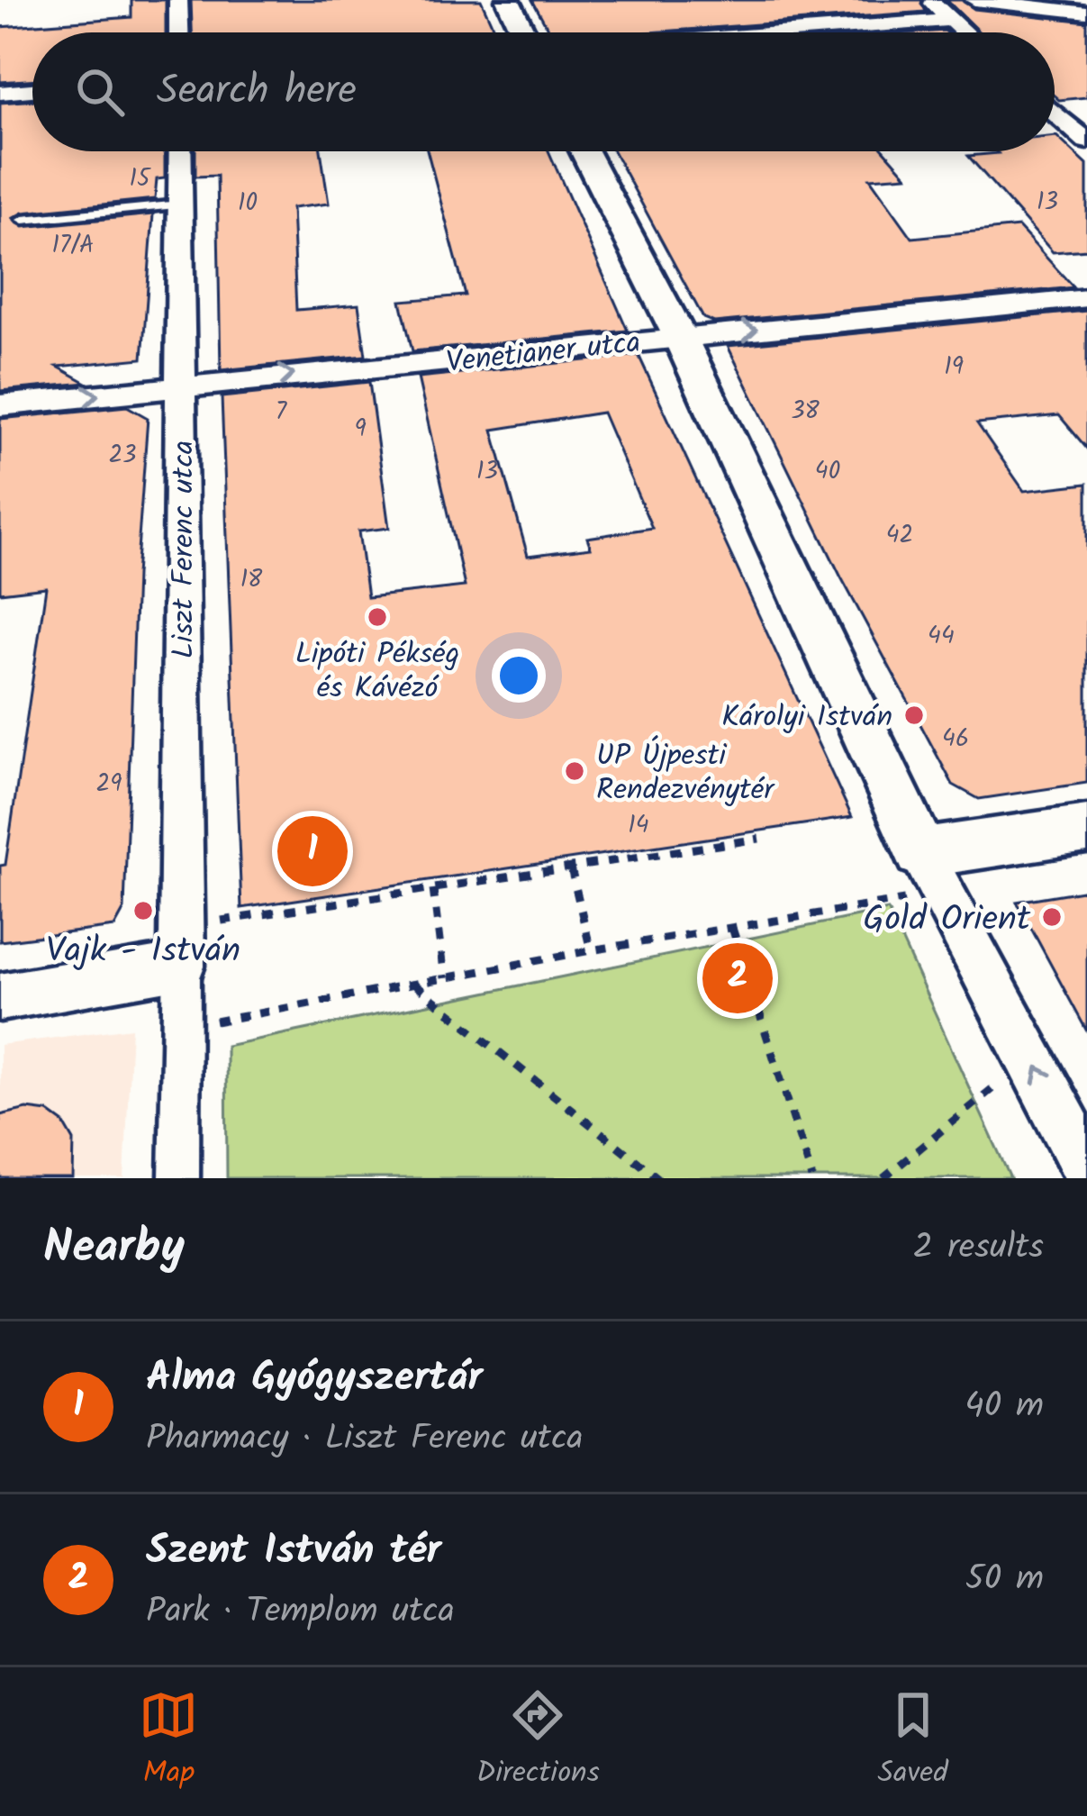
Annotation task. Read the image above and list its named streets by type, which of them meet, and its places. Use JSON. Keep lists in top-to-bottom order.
{
  "streets": {
    "street": ["Venetianer utca", "Liszt Ferenc utca"]
  },
  "crossings": [
    ["Venetianer utca", "Liszt Ferenc utca"]
  ],
  "one_way": ["Venetianer utca"],
  "places": [
    "Lipóti Pékség és Kávézó",
    "Károlyi István",
    "UP Újpesti Rendezvénytér",
    "Vajk - István",
    "Gold Orient"
  ],
  "house_numbers": [
    "15",
    "13",
    "10",
    "17/A",
    "19",
    "38",
    "7",
    "9",
    "23",
    "13",
    "40",
    "42",
    "18",
    "44",
    "46",
    "29",
    "14"
  ],
  "page": {
    "search": "Search here",
    "pins": ["1", "2"],
    "heading": ["Nearby", "2 results"],
    "list": [
      {
        "mark": "1",
        "name": "Alma Gyógyszertár",
        "note": "Pharmacy · Liszt Ferenc utca",
        "value": "40 m"
      },
      {
        "mark": "2",
        "name": "Szent István tér",
        "note": "Park · Templom utca",
        "value": "50 m"
      }
    ],
    "nav": ["Map", "Directions", "Saved"]
  }
}
